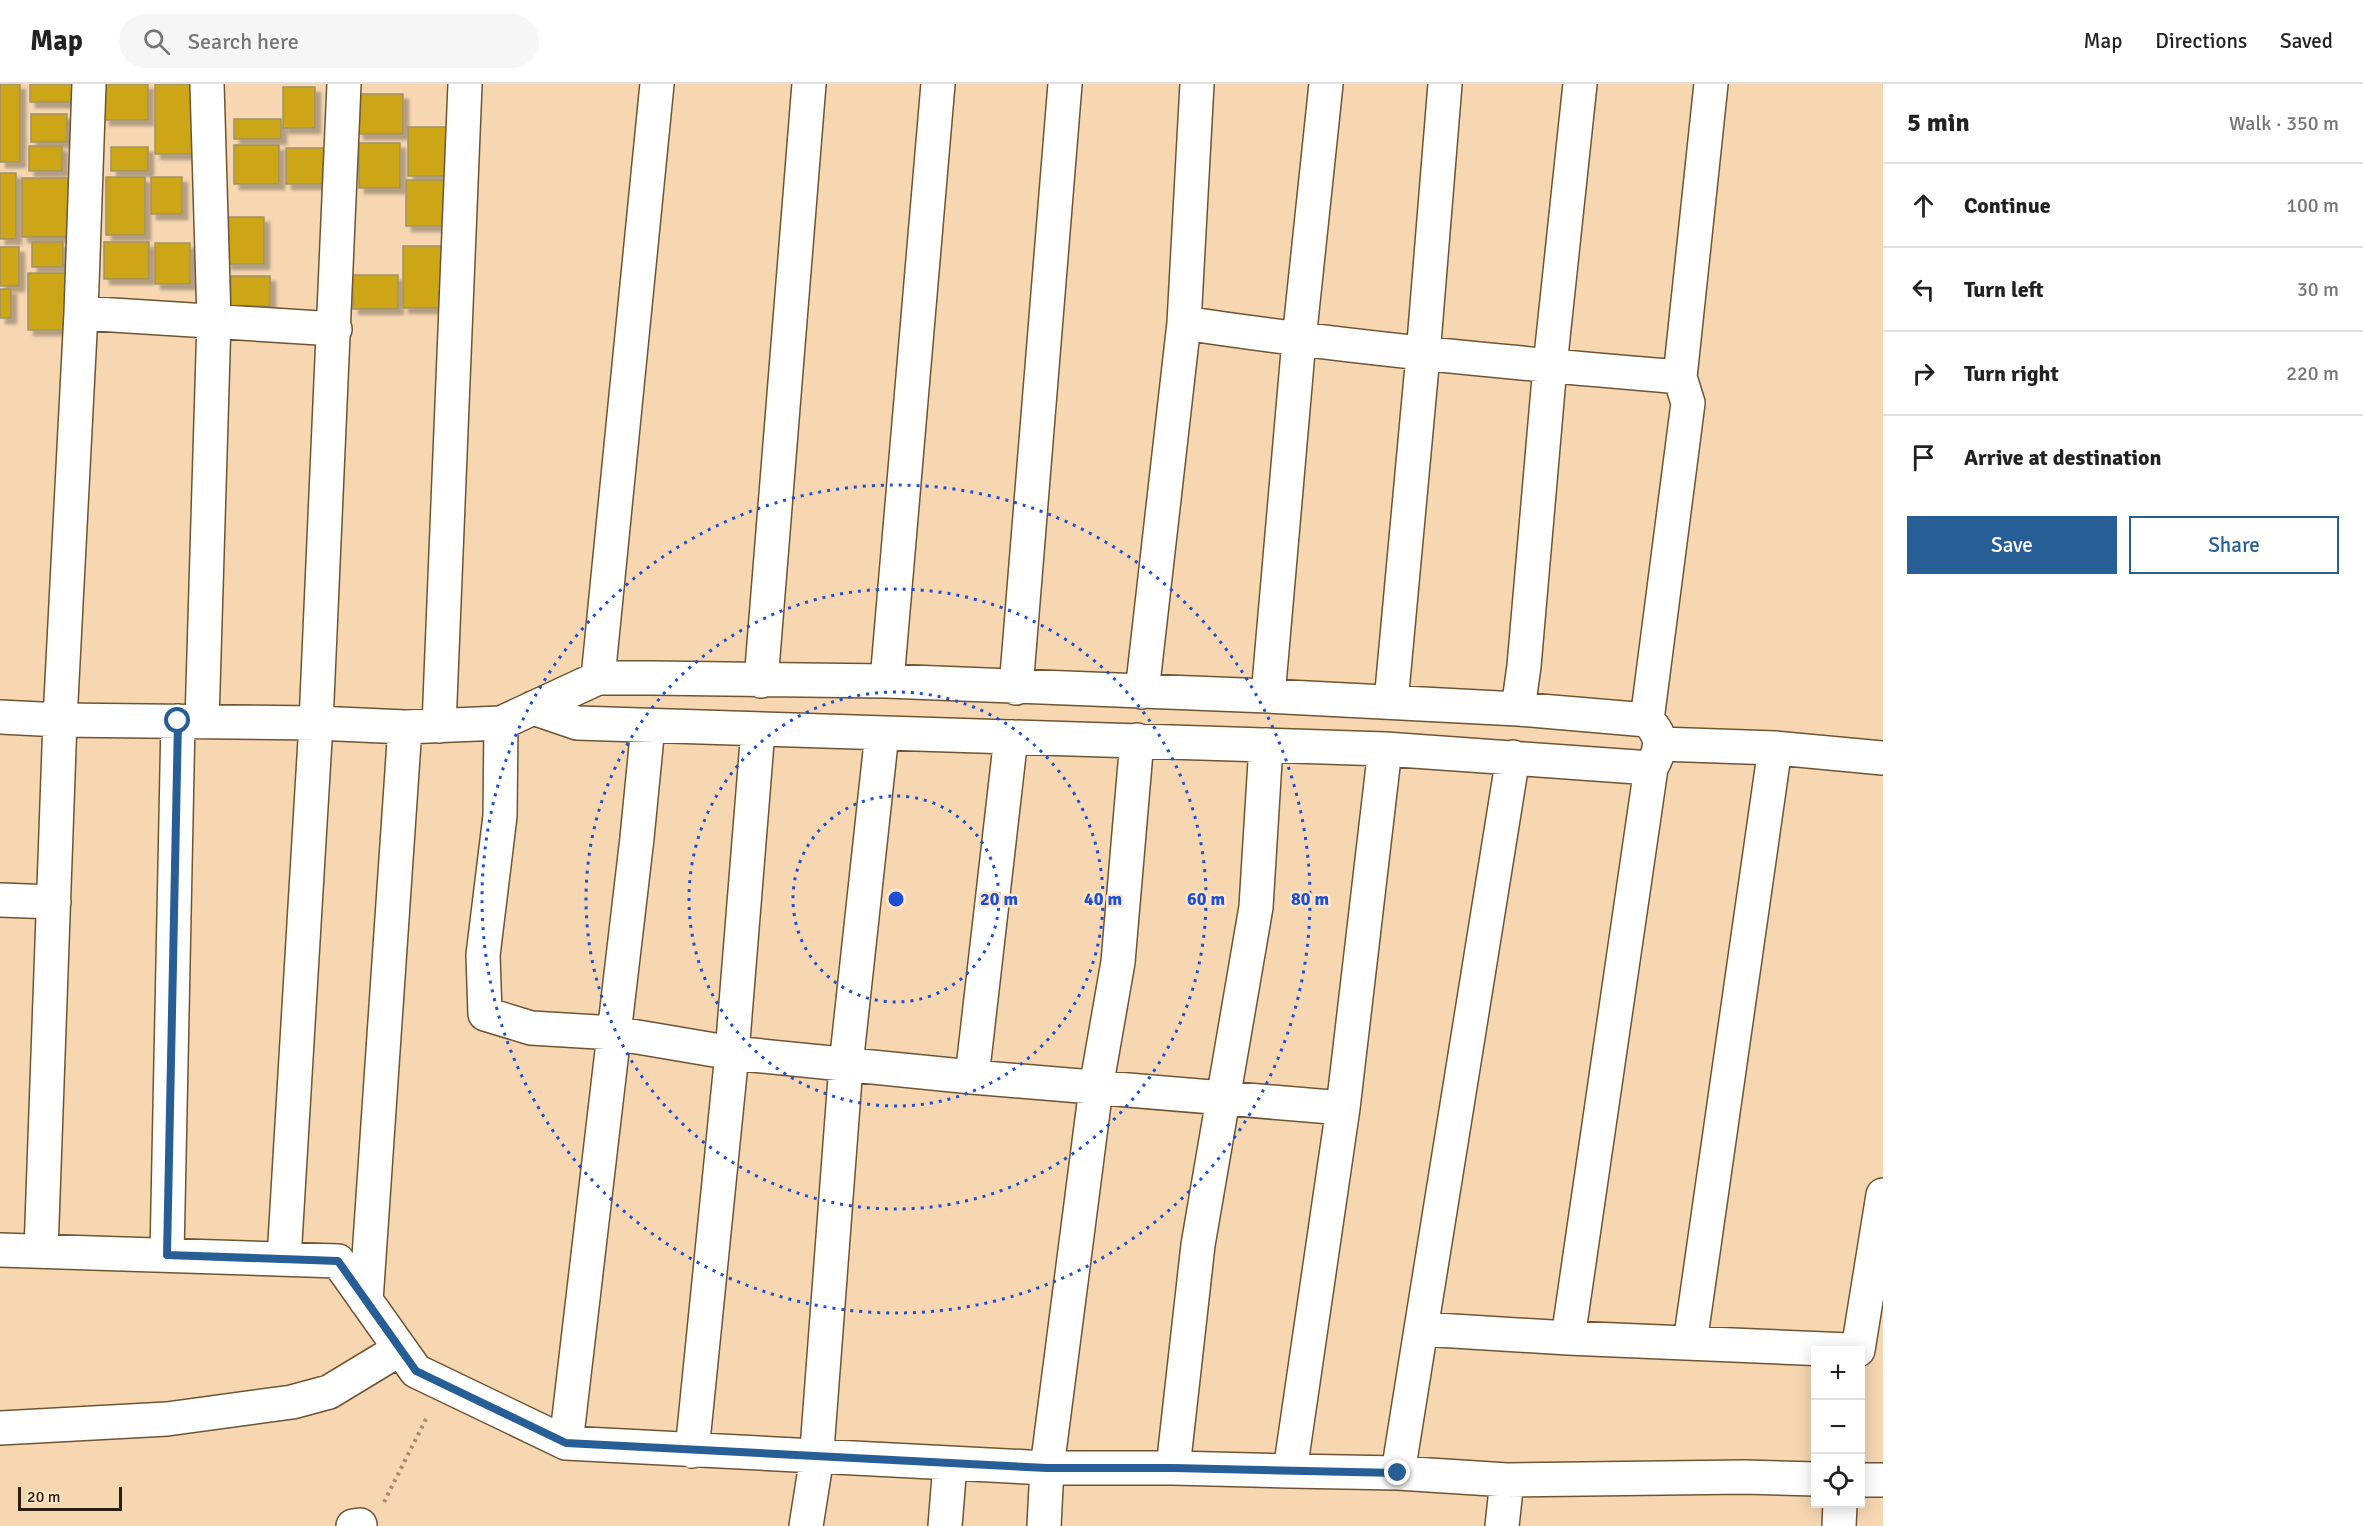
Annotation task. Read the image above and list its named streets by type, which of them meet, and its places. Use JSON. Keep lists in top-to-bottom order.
{
  "scale_bar": "20 m",
  "page": {
    "header": "Map",
    "search": "Search here",
    "nav": ["Map", "Directions", "Saved"],
    "heading": ["5 min", "Walk · 350 m"],
    "list": [
      ["Continue", "100 m"],
      ["Turn left", "30 m"],
      ["Turn right", "220 m"],
      "Arrive at destination"
    ],
    "buttons": ["Save", "Share"],
    "map_buttons": ["+", "−"],
    "scale": "20 m"
  },
  "rings": [
    "20 m",
    "40 m",
    "60 m",
    "80 m"
  ]
}
